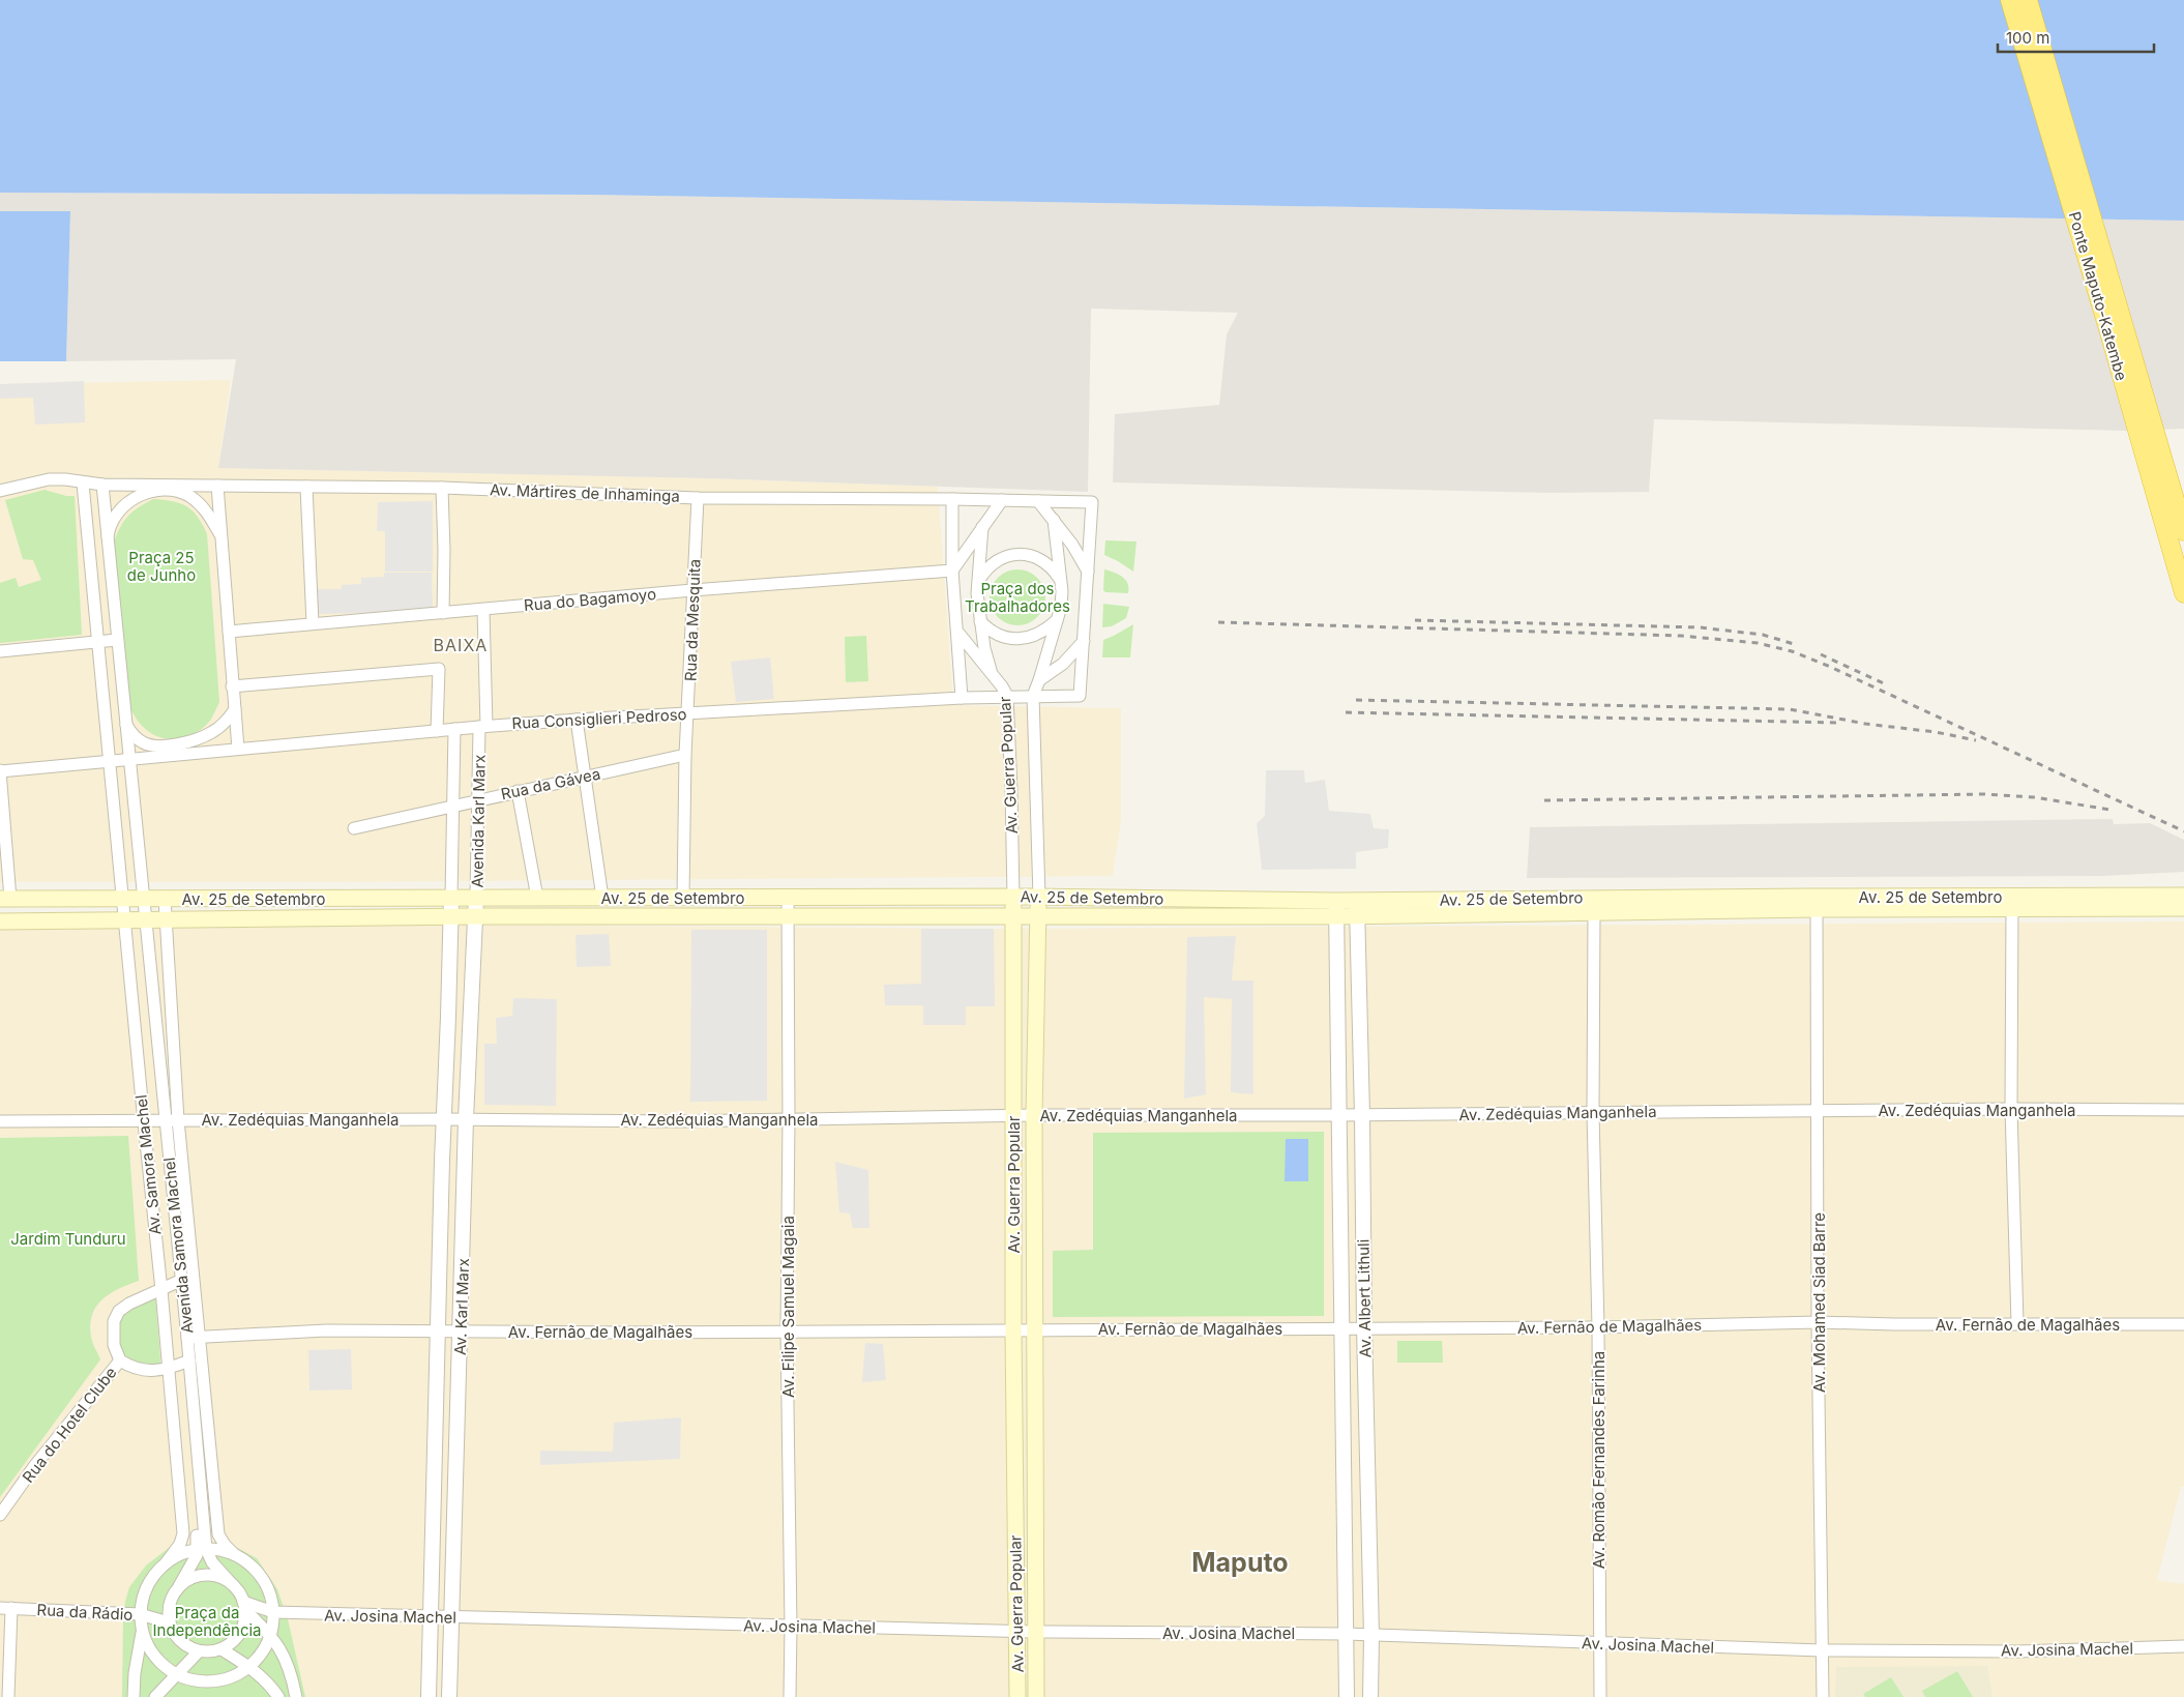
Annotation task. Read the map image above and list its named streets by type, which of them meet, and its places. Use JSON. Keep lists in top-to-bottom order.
{
  "streets": {
    "highway": ["Ponte Maputo-Katembe"],
    "main road": ["Av. Guerra Popular", "Av. 25 de Setembro"],
    "street": [
      "Av. Mártires de Inhaminga",
      "Rua do Bagamoyo",
      "Rua da Mesquita",
      "Rua Consiglieri Pedroso",
      "Rua da Gávea",
      "Avenida Karl Marx",
      "Av. Zedéquias Manganhela",
      "Av. Samora Machel",
      "Avenida Samora Machel",
      "Av. Albert Lithuli",
      "Av. Mohamed Siad Barre",
      "Av. Karl Marx",
      "Av. Filipe Samuel Magaia",
      "Av. Fernão de Magalhães",
      "Rua do Hotel Clube",
      "Av. Romão Fernandes Farinha",
      "Rua da Rádio",
      "Av. Josina Machel"
    ]
  },
  "crossings": [
    ["Av. Mártires de Inhaminga", "Rua da Mesquita"],
    ["Rua do Bagamoyo", "Rua da Mesquita"],
    ["Rua do Bagamoyo", "Av. Guerra Popular"],
    ["Rua do Bagamoyo", "Avenida Karl Marx"],
    ["Rua da Mesquita", "Rua Consiglieri Pedroso"],
    ["Rua da Mesquita", "Rua da Gávea"],
    ["Rua da Mesquita", "Av. 25 de Setembro"],
    ["Rua Consiglieri Pedroso", "Avenida Karl Marx"],
    ["Av. Guerra Popular", "Av. 25 de Setembro"],
    ["Av. Guerra Popular", "Av. Zedéquias Manganhela"],
    ["Av. Guerra Popular", "Av. Fernão de Magalhães"],
    ["Av. Guerra Popular", "Av. Josina Machel"],
    ["Rua da Gávea", "Avenida Karl Marx"],
    ["Avenida Karl Marx", "Av. 25 de Setembro"],
    ["Avenida Karl Marx", "Av. Karl Marx"],
    ["Av. 25 de Setembro", "Av. Samora Machel"],
    ["Av. 25 de Setembro", "Av. Albert Lithuli"],
    ["Av. 25 de Setembro", "Av. Mohamed Siad Barre"],
    ["Av. 25 de Setembro", "Av. Karl Marx"],
    ["Av. 25 de Setembro", "Av. Filipe Samuel Magaia"],
    ["Av. 25 de Setembro", "Av. Romão Fernandes Farinha"],
    ["Av. Zedéquias Manganhela", "Av. Samora Machel"],
    ["Av. Zedéquias Manganhela", "Av. Albert Lithuli"],
    ["Av. Zedéquias Manganhela", "Av. Mohamed Siad Barre"],
    ["Av. Zedéquias Manganhela", "Av. Karl Marx"],
    ["Av. Zedéquias Manganhela", "Av. Filipe Samuel Magaia"],
    ["Av. Zedéquias Manganhela", "Av. Romão Fernandes Farinha"],
    ["Av. Samora Machel", "Avenida Samora Machel"],
    ["Avenida Samora Machel", "Av. Fernão de Magalhães"],
    ["Av. Albert Lithuli", "Av. Fernão de Magalhães"],
    ["Av. Albert Lithuli", "Av. Josina Machel"],
    ["Av. Mohamed Siad Barre", "Av. Fernão de Magalhães"],
    ["Av. Mohamed Siad Barre", "Av. Josina Machel"],
    ["Av. Karl Marx", "Av. Fernão de Magalhães"],
    ["Av. Karl Marx", "Av. Josina Machel"],
    ["Av. Filipe Samuel Magaia", "Av. Fernão de Magalhães"],
    ["Av. Filipe Samuel Magaia", "Av. Josina Machel"],
    ["Av. Fernão de Magalhães", "Av. Romão Fernandes Farinha"],
    ["Av. Romão Fernandes Farinha", "Av. Josina Machel"],
    ["Rua da Rádio", "Av. Josina Machel"]
  ],
  "districts": ["BAIXA", "Maputo"],
  "parks": [
    "Praça 25 de Junho",
    "Praça dos Trabalhadores",
    "Jardim Tunduru",
    "Praça da Independência"
  ],
  "scale_bar": "100 m"
}
